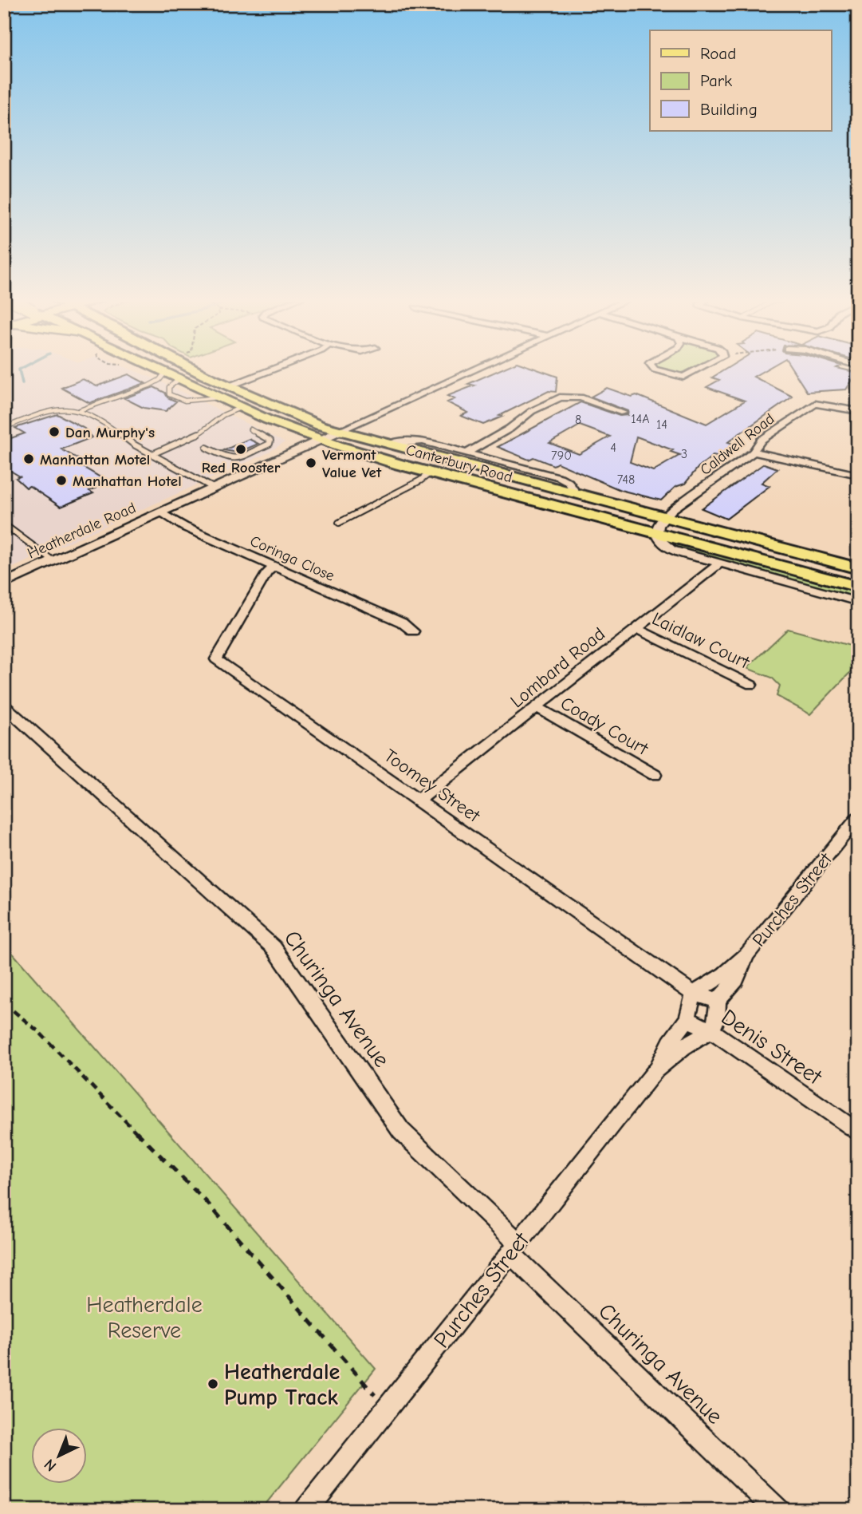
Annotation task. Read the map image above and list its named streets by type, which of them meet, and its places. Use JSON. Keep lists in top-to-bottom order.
{
  "streets": {
    "main road": ["Canterbury Road", "Heatherdale Road"],
    "street": [
      "Caldwell Road",
      "Coringa Close",
      "Laidlaw Court",
      "Lombard Road",
      "Coady Court",
      "Toomey Street",
      "Purches Street",
      "Churinga Avenue",
      "Denis Street"
    ]
  },
  "crossings": [
    ["Caldwell Road", "Canterbury Road"],
    ["Canterbury Road", "Heatherdale Road"],
    ["Heatherdale Road", "Coringa Close"],
    ["Coringa Close", "Toomey Street"],
    ["Laidlaw Court", "Lombard Road"],
    ["Lombard Road", "Coady Court"],
    ["Lombard Road", "Toomey Street"],
    ["Toomey Street", "Purches Street"],
    ["Purches Street", "Churinga Avenue"],
    ["Purches Street", "Denis Street"]
  ],
  "parks": ["Heatherdale Reserve"],
  "places": [
    "Dan Murphy's",
    "Red Rooster",
    "Manhattan Motel",
    "Vermont Value Vet",
    "Manhattan Hotel",
    "Heatherdale Pump Track"
  ],
  "house_numbers": [
    "14A",
    "8",
    "14",
    "4",
    "3",
    "790",
    "748"
  ],
  "legend": ["Road", "Park", "Building"],
  "north": "bottom left"
}
